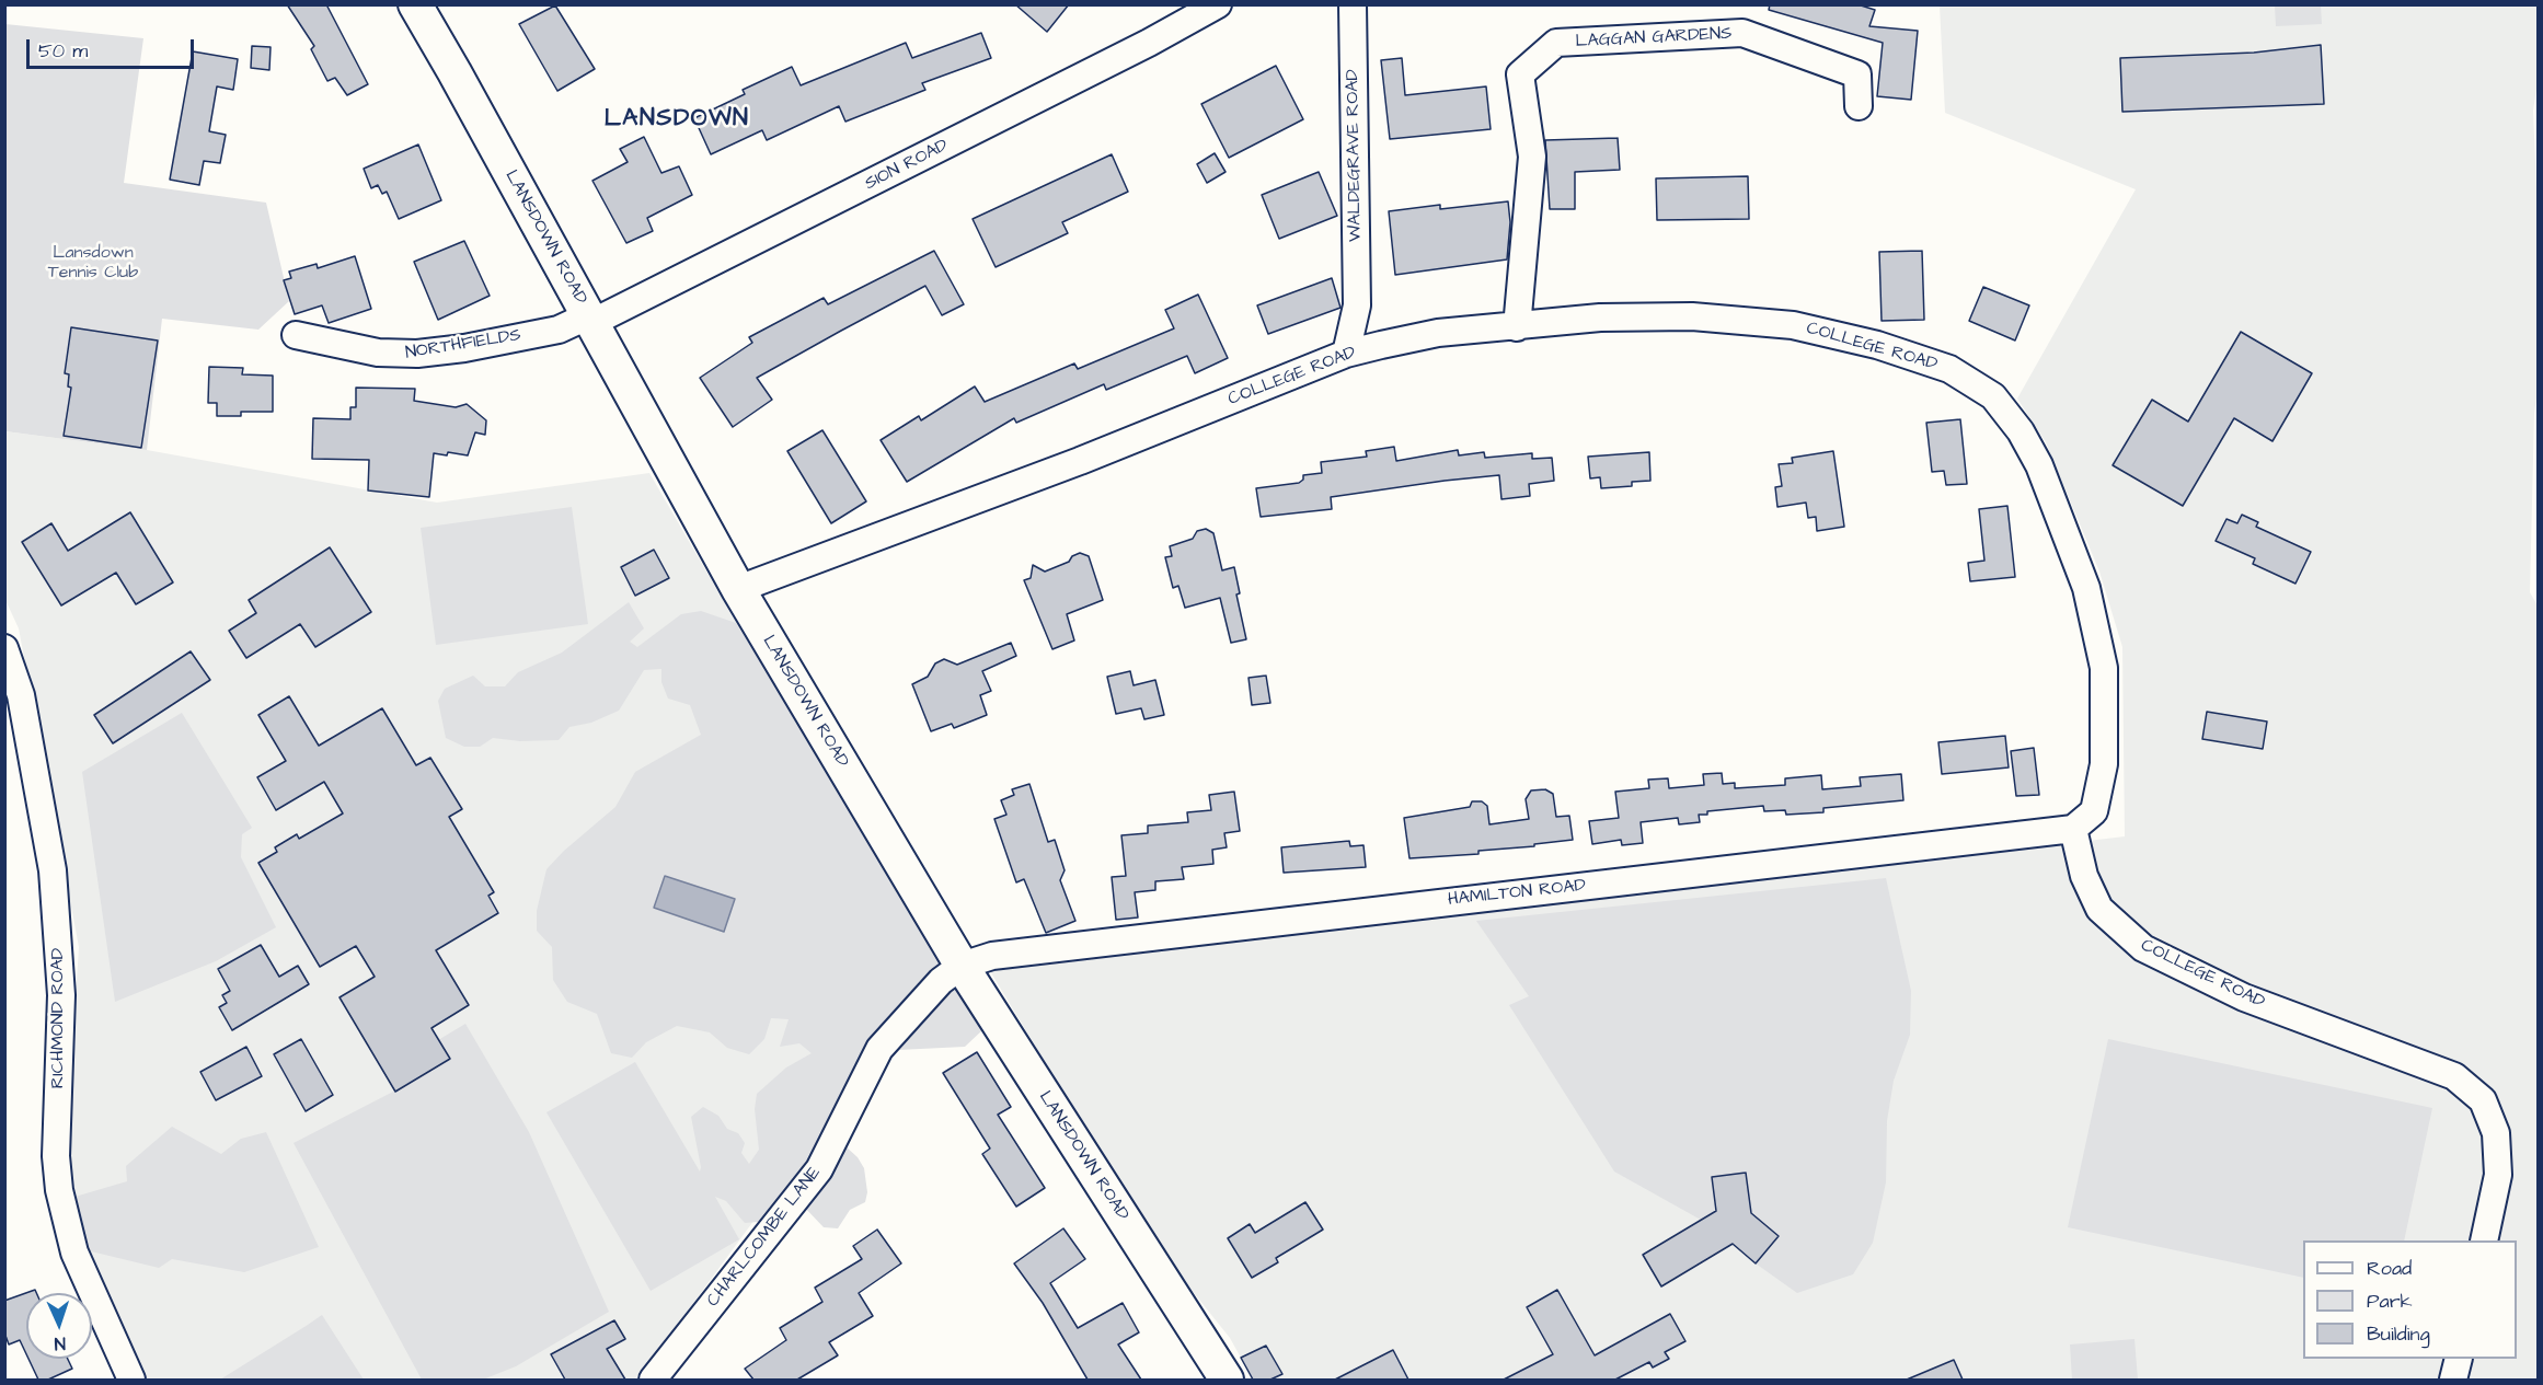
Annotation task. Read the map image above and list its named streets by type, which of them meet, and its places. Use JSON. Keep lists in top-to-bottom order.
{
  "streets": {
    "street": [
      "LAGGAN GARDENS",
      "WALDEGRAVE ROAD",
      "SION ROAD",
      "LANSDOWN ROAD",
      "NORTHFIELDS",
      "COLLEGE ROAD",
      "HAMILTON ROAD",
      "RICHMOND ROAD",
      "CHARLCOMBE LANE"
    ]
  },
  "crossings": [
    ["LAGGAN GARDENS", "COLLEGE ROAD"],
    ["WALDEGRAVE ROAD", "COLLEGE ROAD"],
    ["SION ROAD", "LANSDOWN ROAD"],
    ["SION ROAD", "NORTHFIELDS"],
    ["LANSDOWN ROAD", "NORTHFIELDS"],
    ["LANSDOWN ROAD", "COLLEGE ROAD"],
    ["LANSDOWN ROAD", "HAMILTON ROAD"],
    ["LANSDOWN ROAD", "CHARLCOMBE LANE"],
    ["COLLEGE ROAD", "HAMILTON ROAD"],
    ["HAMILTON ROAD", "CHARLCOMBE LANE"]
  ],
  "districts": ["LANSDOWN"],
  "parks": ["Lansdown Tennis Club"],
  "legend": ["Road", "Park", "Building"],
  "scale_bar": "50 m",
  "north": "bottom"
}
